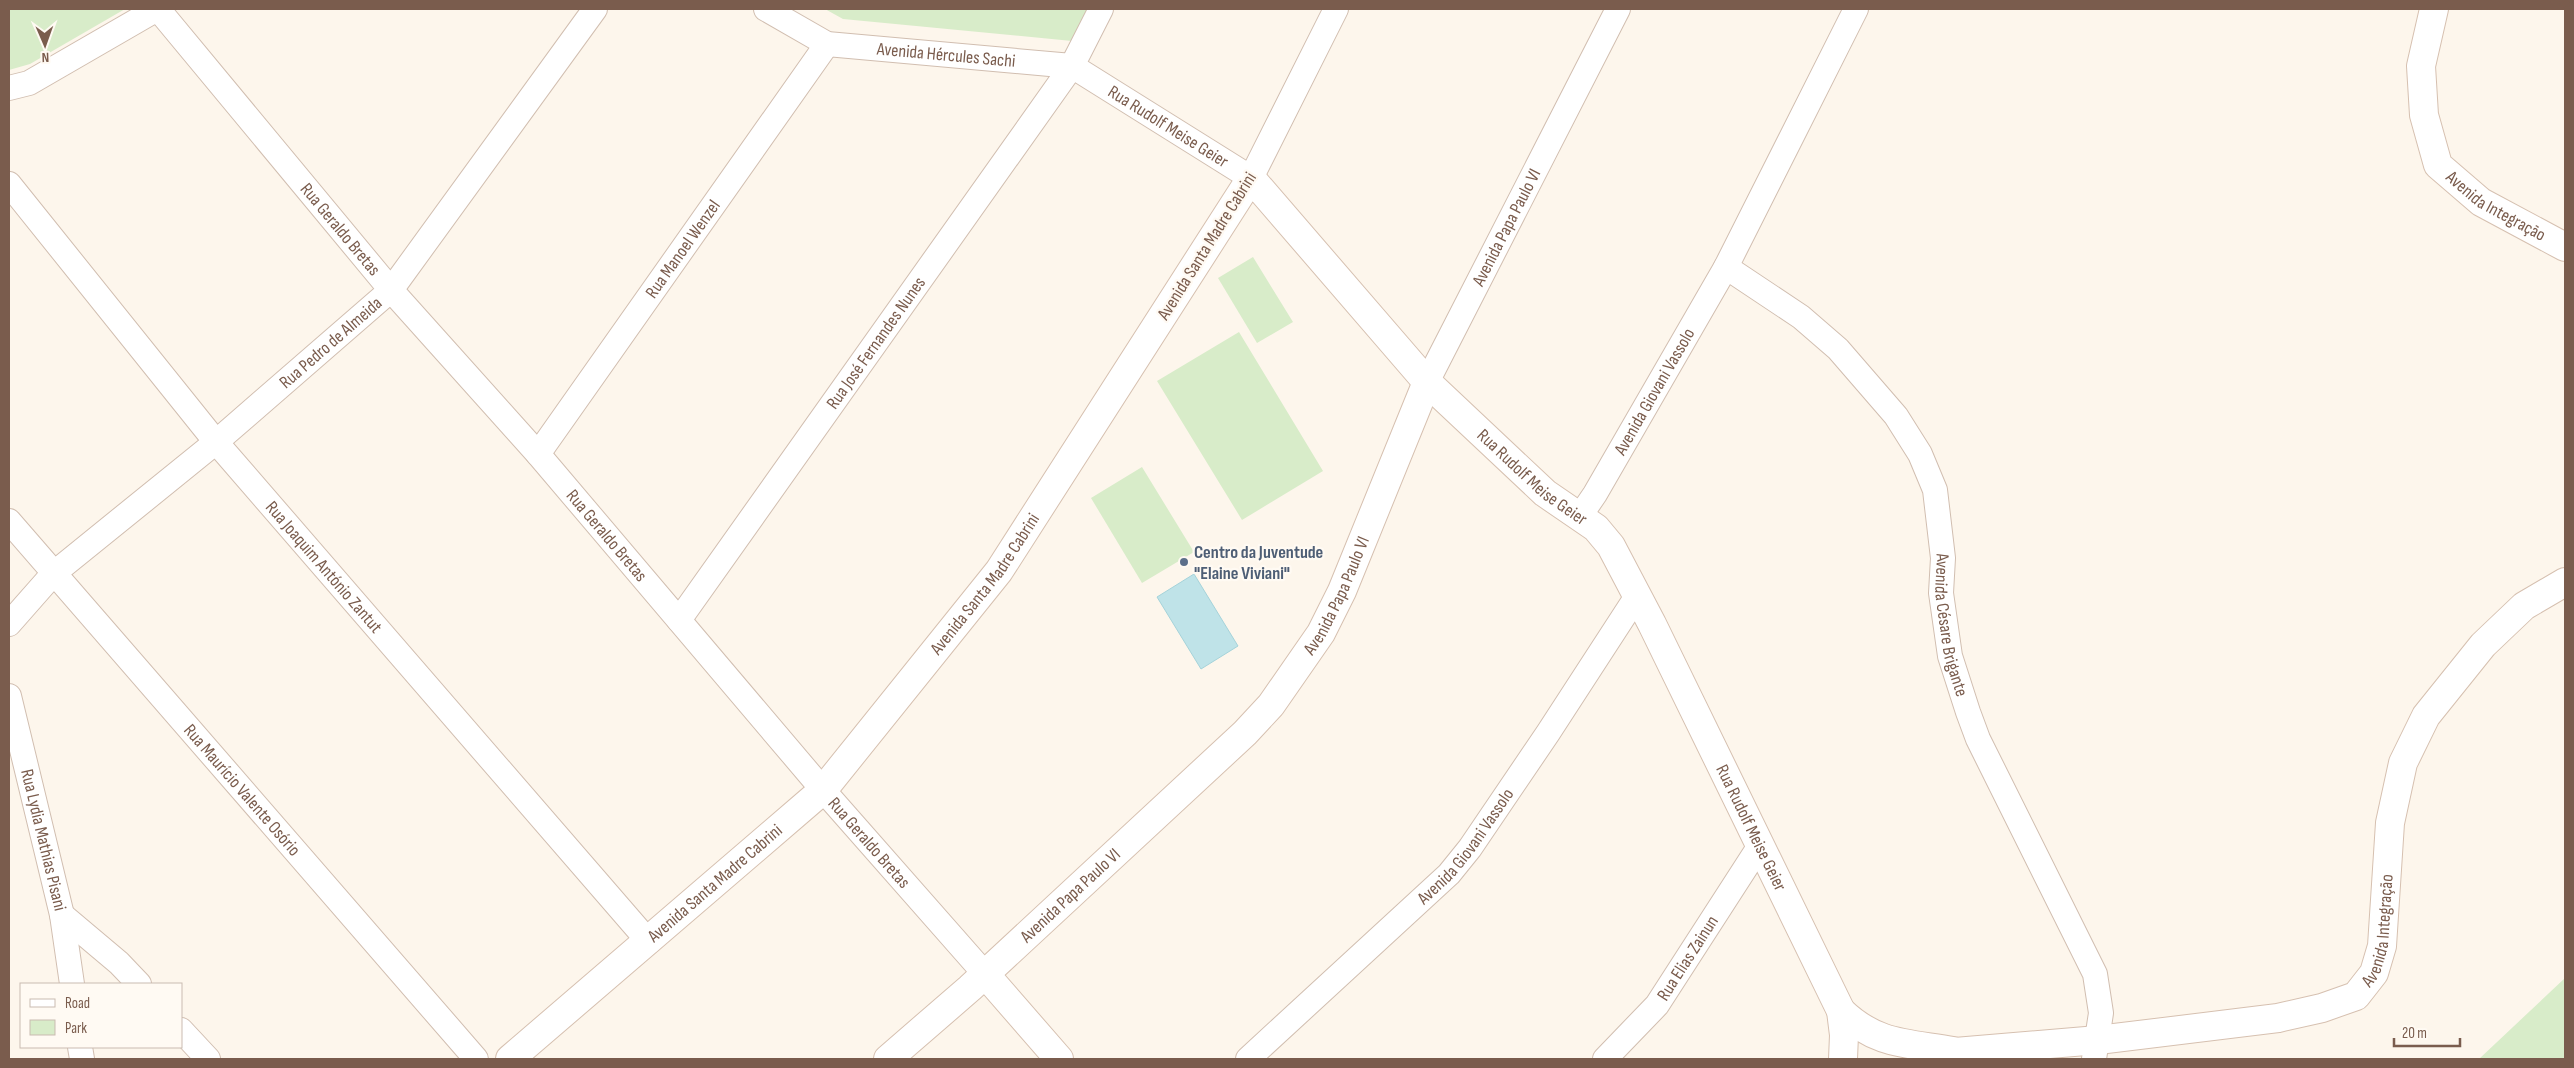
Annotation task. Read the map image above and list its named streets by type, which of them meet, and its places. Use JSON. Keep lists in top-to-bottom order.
{
  "streets": {
    "main road": [
      "Rua Rudolf Meise Geier",
      "Avenida Integração",
      "Avenida Papa Paulo VI",
      "Rua Geraldo Bretas",
      "Avenida Santa Madre Cabrini"
    ],
    "street": [
      "Avenida Hércules Sachi",
      "Rua Manoel Wenzel",
      "Rua Pedro de Almeida",
      "Rua José Fernandes Nunes",
      "Avenida Giovani Vassolo",
      "Rua Joaquim António Zantut",
      "Avenida Césare Brigante",
      "Rua Maurício Valente Osório",
      "Rua Lydia Mathias Pisani",
      "Rua Elias Zainun"
    ]
  },
  "crossings": [
    ["Avenida Hércules Sachi", "Rua Rudolf Meise Geier"],
    ["Avenida Hércules Sachi", "Rua Manoel Wenzel"],
    ["Avenida Hércules Sachi", "Rua José Fernandes Nunes"],
    ["Rua Rudolf Meise Geier", "Avenida Integração"],
    ["Rua Rudolf Meise Geier", "Avenida Papa Paulo VI"],
    ["Rua Rudolf Meise Geier", "Avenida Santa Madre Cabrini"],
    ["Rua Rudolf Meise Geier", "Rua José Fernandes Nunes"],
    ["Rua Rudolf Meise Geier", "Avenida Giovani Vassolo"],
    ["Rua Rudolf Meise Geier", "Rua Elias Zainun"],
    ["Avenida Integração", "Avenida Césare Brigante"],
    ["Avenida Papa Paulo VI", "Rua Geraldo Bretas"],
    ["Rua Geraldo Bretas", "Avenida Santa Madre Cabrini"],
    ["Rua Geraldo Bretas", "Rua Manoel Wenzel"],
    ["Rua Geraldo Bretas", "Rua Pedro de Almeida"],
    ["Rua Geraldo Bretas", "Rua José Fernandes Nunes"],
    ["Avenida Santa Madre Cabrini", "Rua Joaquim António Zantut"],
    ["Rua Pedro de Almeida", "Rua Joaquim António Zantut"],
    ["Rua Pedro de Almeida", "Rua Maurício Valente Osório"],
    ["Avenida Giovani Vassolo", "Avenida Césare Brigante"]
  ],
  "places": ["Centro da Juventude \"Elaine Viviani\""],
  "legend": ["Road", "Park"],
  "scale_bar": "20 m",
  "north": "bottom"
}
